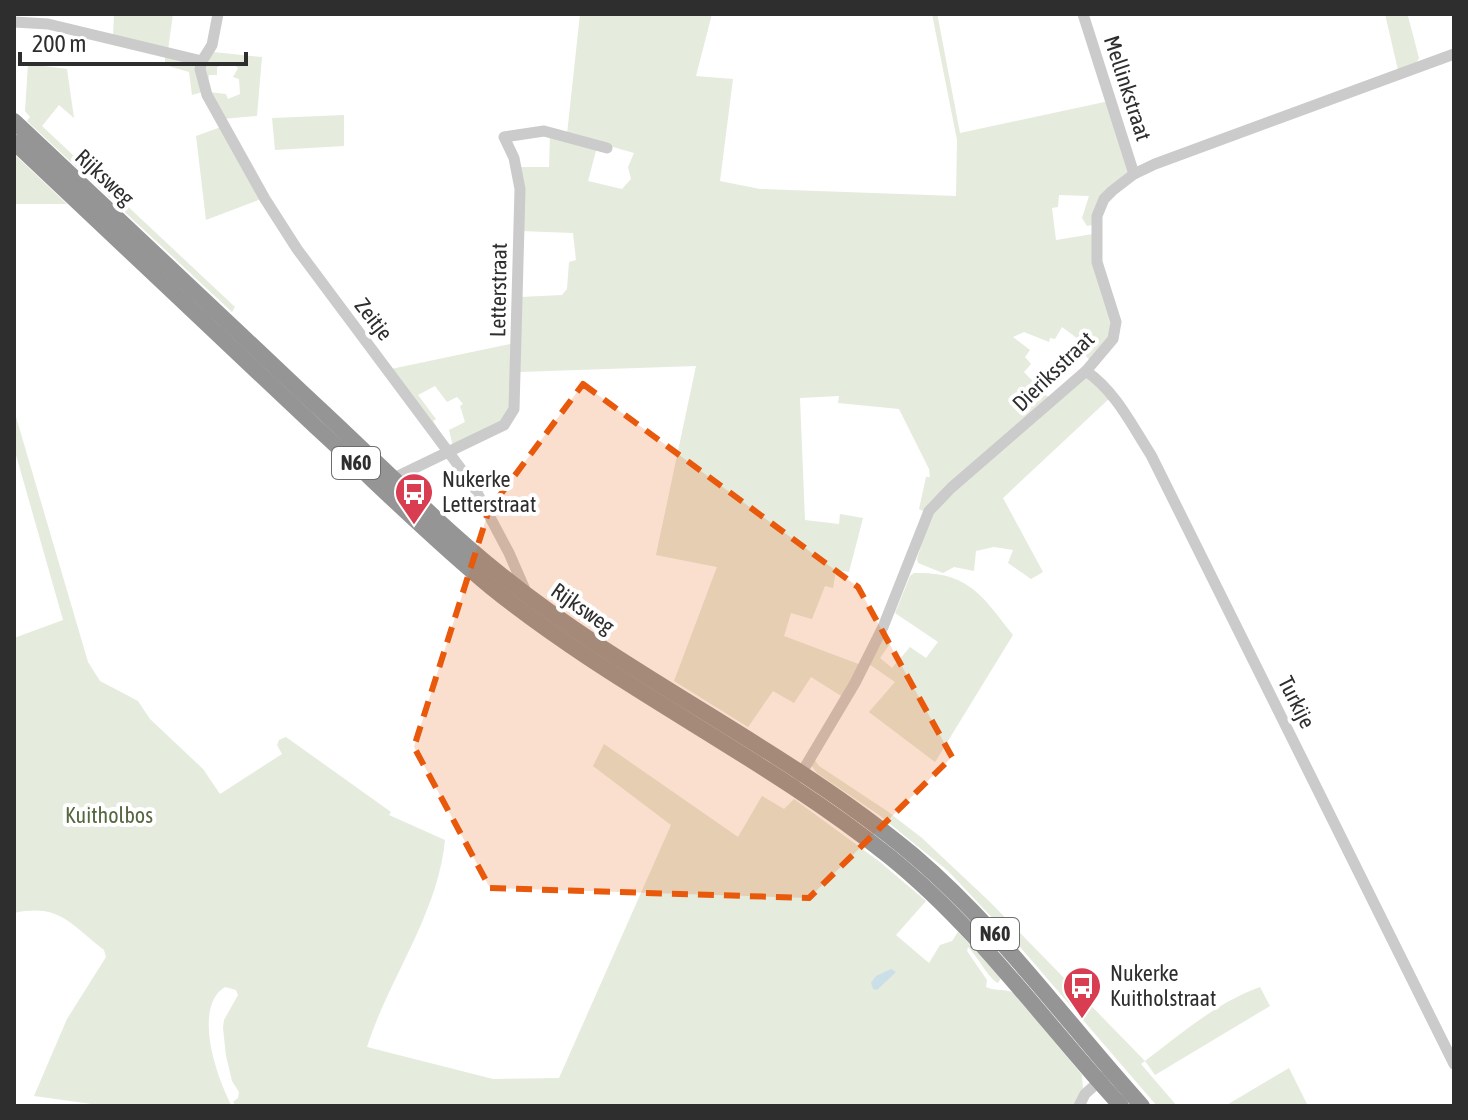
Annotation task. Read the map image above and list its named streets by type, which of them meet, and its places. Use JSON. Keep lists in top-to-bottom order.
{
  "streets": {
    "highway": ["Rijksweg", "N60"],
    "street": [
      "Mellinkstraat",
      "Letterstraat",
      "Zeitje",
      "Dieriksstraat",
      "Turkije"
    ]
  },
  "crossings": [
    ["Mellinkstraat", "Dieriksstraat"],
    ["Rijksweg", "Letterstraat"],
    ["Rijksweg", "Zeitje"],
    ["Rijksweg", "Dieriksstraat"],
    ["Letterstraat", "Zeitje"],
    ["Dieriksstraat", "Turkije"]
  ],
  "parks": ["Kuitholbos"],
  "places": {
    "bus stop": ["Nukerke Letterstraat", "Nukerke Kuitholstraat"]
  },
  "scale_bar": "200 m"
}
